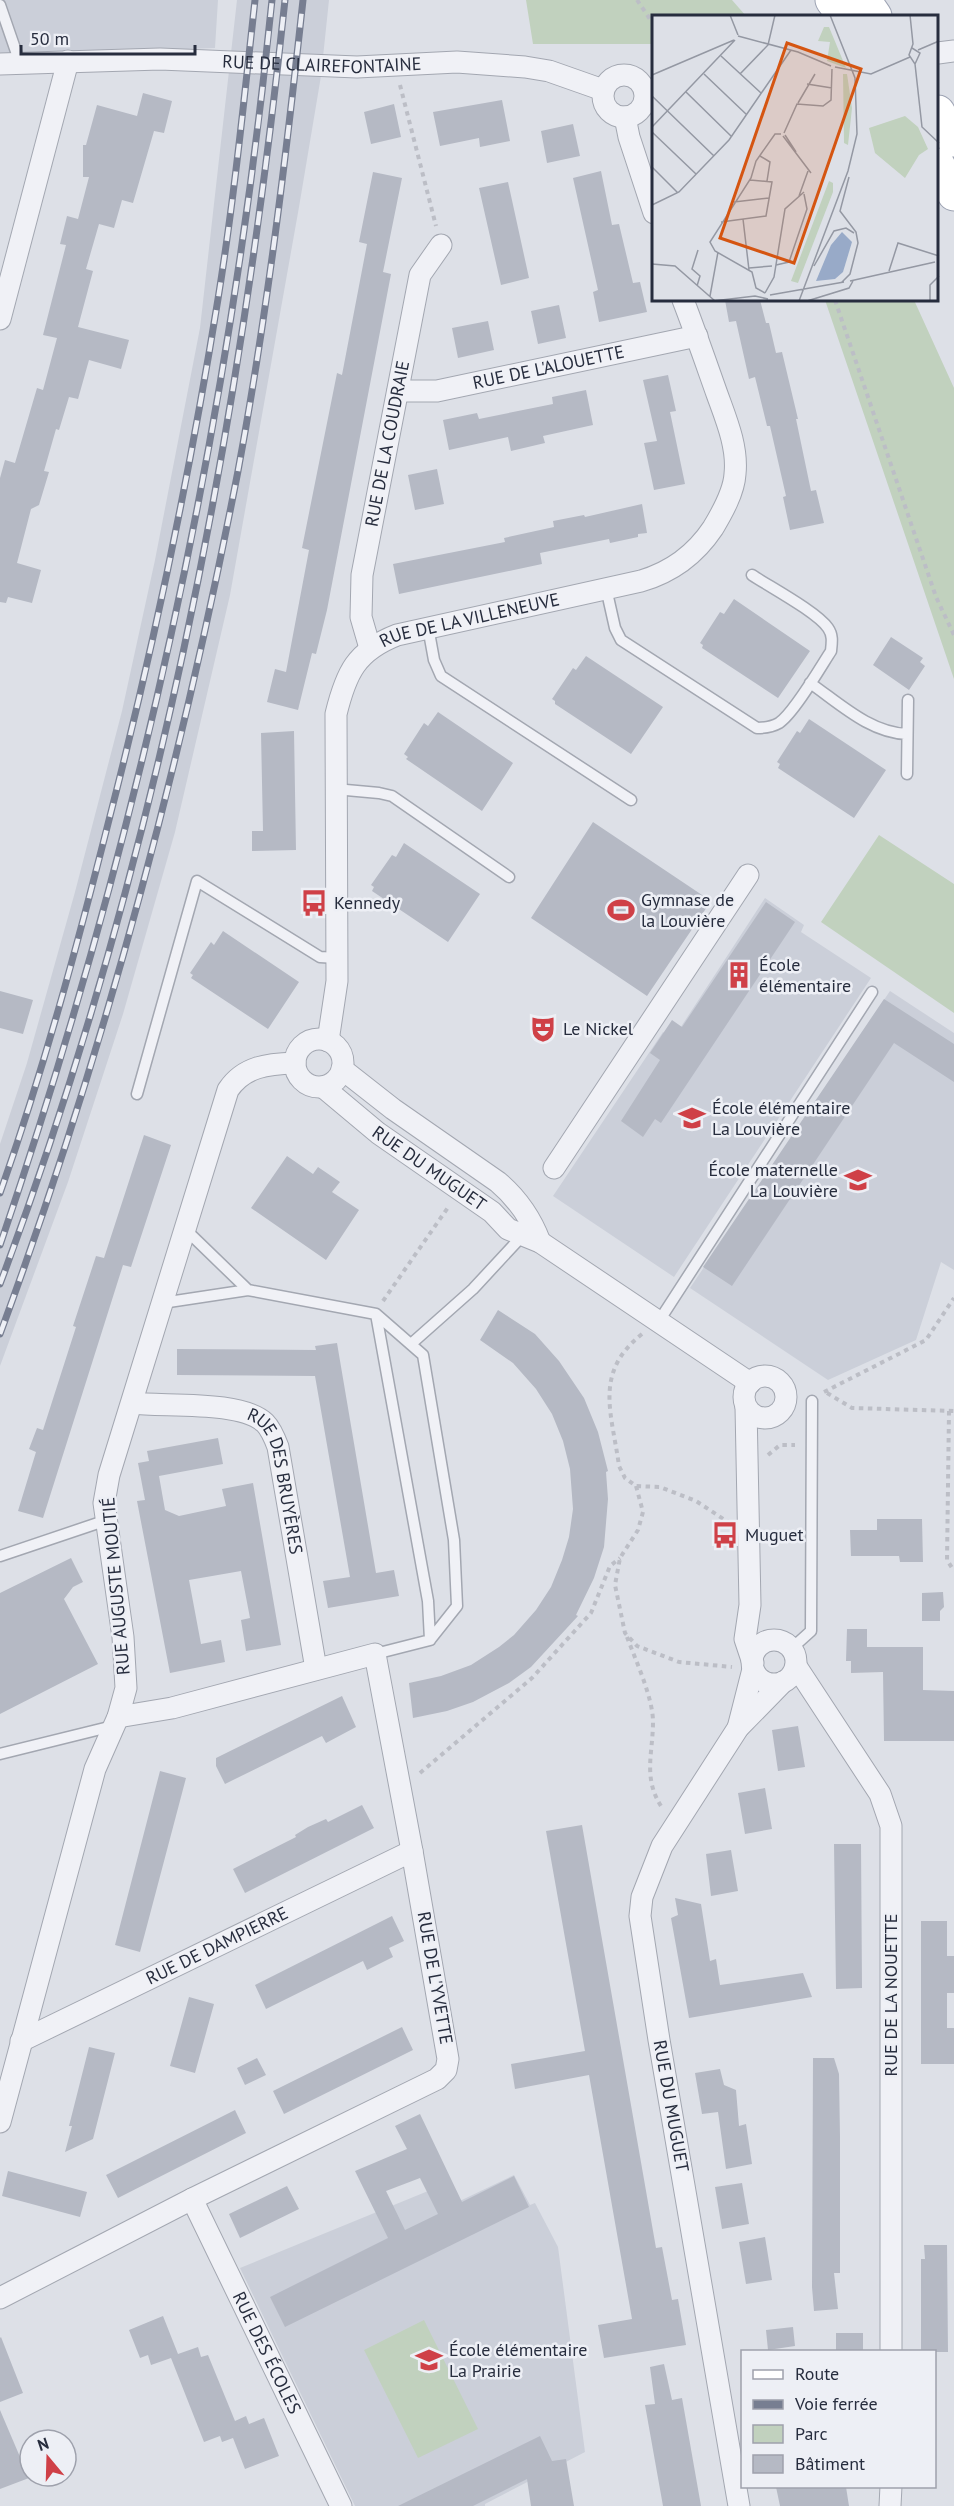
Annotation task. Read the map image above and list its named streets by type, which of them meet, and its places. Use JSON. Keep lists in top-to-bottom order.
{
  "streets": {
    "street": [
      "RUE DE CLAIREFONTAINE",
      "RUE DE L'ALOUETTE",
      "RUE DE LA COUDRAIE",
      "RUE DE LA VILLENEUVE",
      "RUE DU MUGUET",
      "RUE DES BRUYÈRES",
      "RUE AUGUSTE MOUTIÉ",
      "RUE DE DAMPIERRE",
      "RUE DE L'YVETTE",
      "RUE DE LA NOUETTE",
      "RUE DES ÉCOLES"
    ]
  },
  "crossings": [
    ["RUE DE L'ALOUETTE", "RUE DE LA COUDRAIE"],
    ["RUE DE L'ALOUETTE", "RUE DE LA VILLENEUVE"],
    ["RUE DE LA COUDRAIE", "RUE DE LA VILLENEUVE"],
    ["RUE DE LA VILLENEUVE", "RUE DU MUGUET"],
    ["RUE DE LA VILLENEUVE", "RUE AUGUSTE MOUTIÉ"],
    ["RUE DU MUGUET", "RUE AUGUSTE MOUTIÉ"],
    ["RUE DU MUGUET", "RUE DE LA NOUETTE"],
    ["RUE DES BRUYÈRES", "RUE AUGUSTE MOUTIÉ"],
    ["RUE AUGUSTE MOUTIÉ", "RUE DE DAMPIERRE"],
    ["RUE DE DAMPIERRE", "RUE DE L'YVETTE"],
    ["RUE DE L'YVETTE", "RUE DES ÉCOLES"]
  ],
  "places": {
    "bus stop": ["Kennedy", "Muguet"],
    "sports": ["Gymnase de la Louvière"],
    "building": ["École élémentaire"],
    "theatre": ["Le Nickel"],
    "school or university": ["École élémentaire La Louvière", "École maternelle La Louvière", "École élémentaire La Prairie"]
  },
  "legend": [
    "Route",
    "Voie ferrée",
    "Parc",
    "Bâtiment"
  ],
  "scale_bar": "50 m",
  "north": "top"
}
